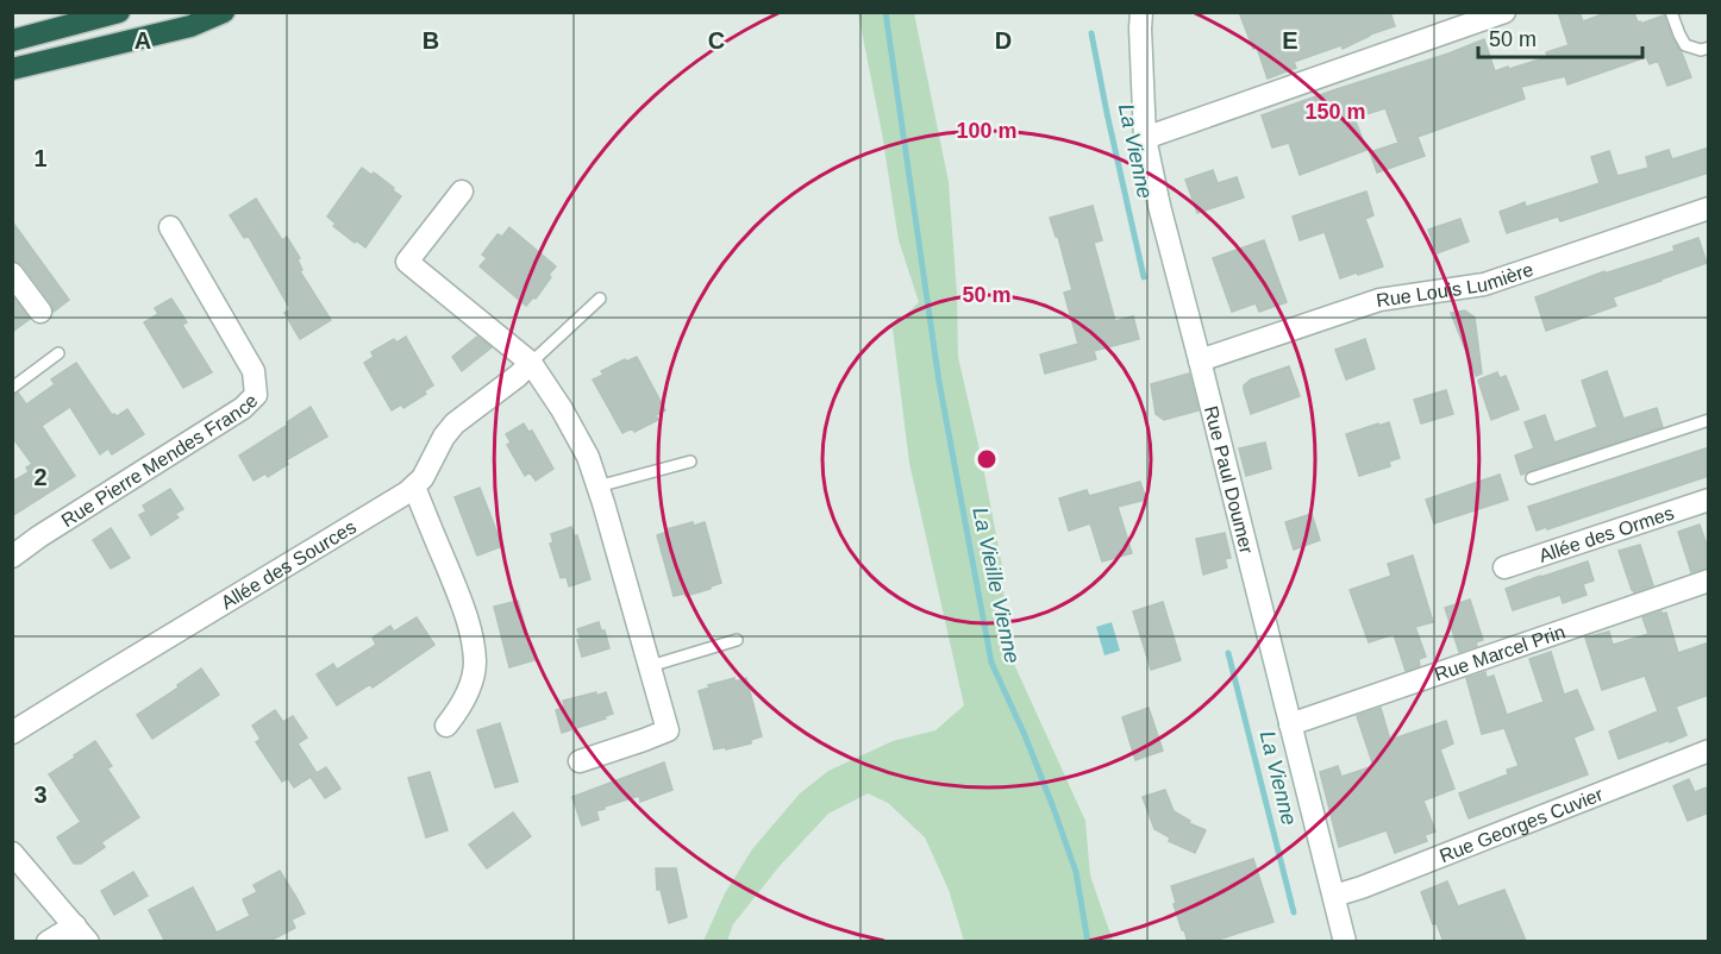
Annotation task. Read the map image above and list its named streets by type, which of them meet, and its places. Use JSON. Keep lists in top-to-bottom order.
{
  "streets": {
    "street": [
      "Rue Louis Lumière",
      "Rue Pierre Mendes France",
      "Rue Paul Doumer",
      "Allée des Ormes",
      "Allée des Sources",
      "Rue Marcel Prin",
      "Rue Georges Cuvier"
    ]
  },
  "crossings": [
    ["Rue Louis Lumière", "Rue Paul Doumer"],
    ["Rue Paul Doumer", "Rue Marcel Prin"],
    ["Rue Paul Doumer", "Rue Georges Cuvier"]
  ],
  "water": ["La Vienne", "La Vieille Vienne"],
  "scale_bar": "50 m",
  "grid": {
    "columns": [
      "A",
      "B",
      "C",
      "D",
      "E"
    ],
    "rows": ["1", "2", "3"]
  },
  "rings": ["150 m", "100 m", "50 m"]
}
